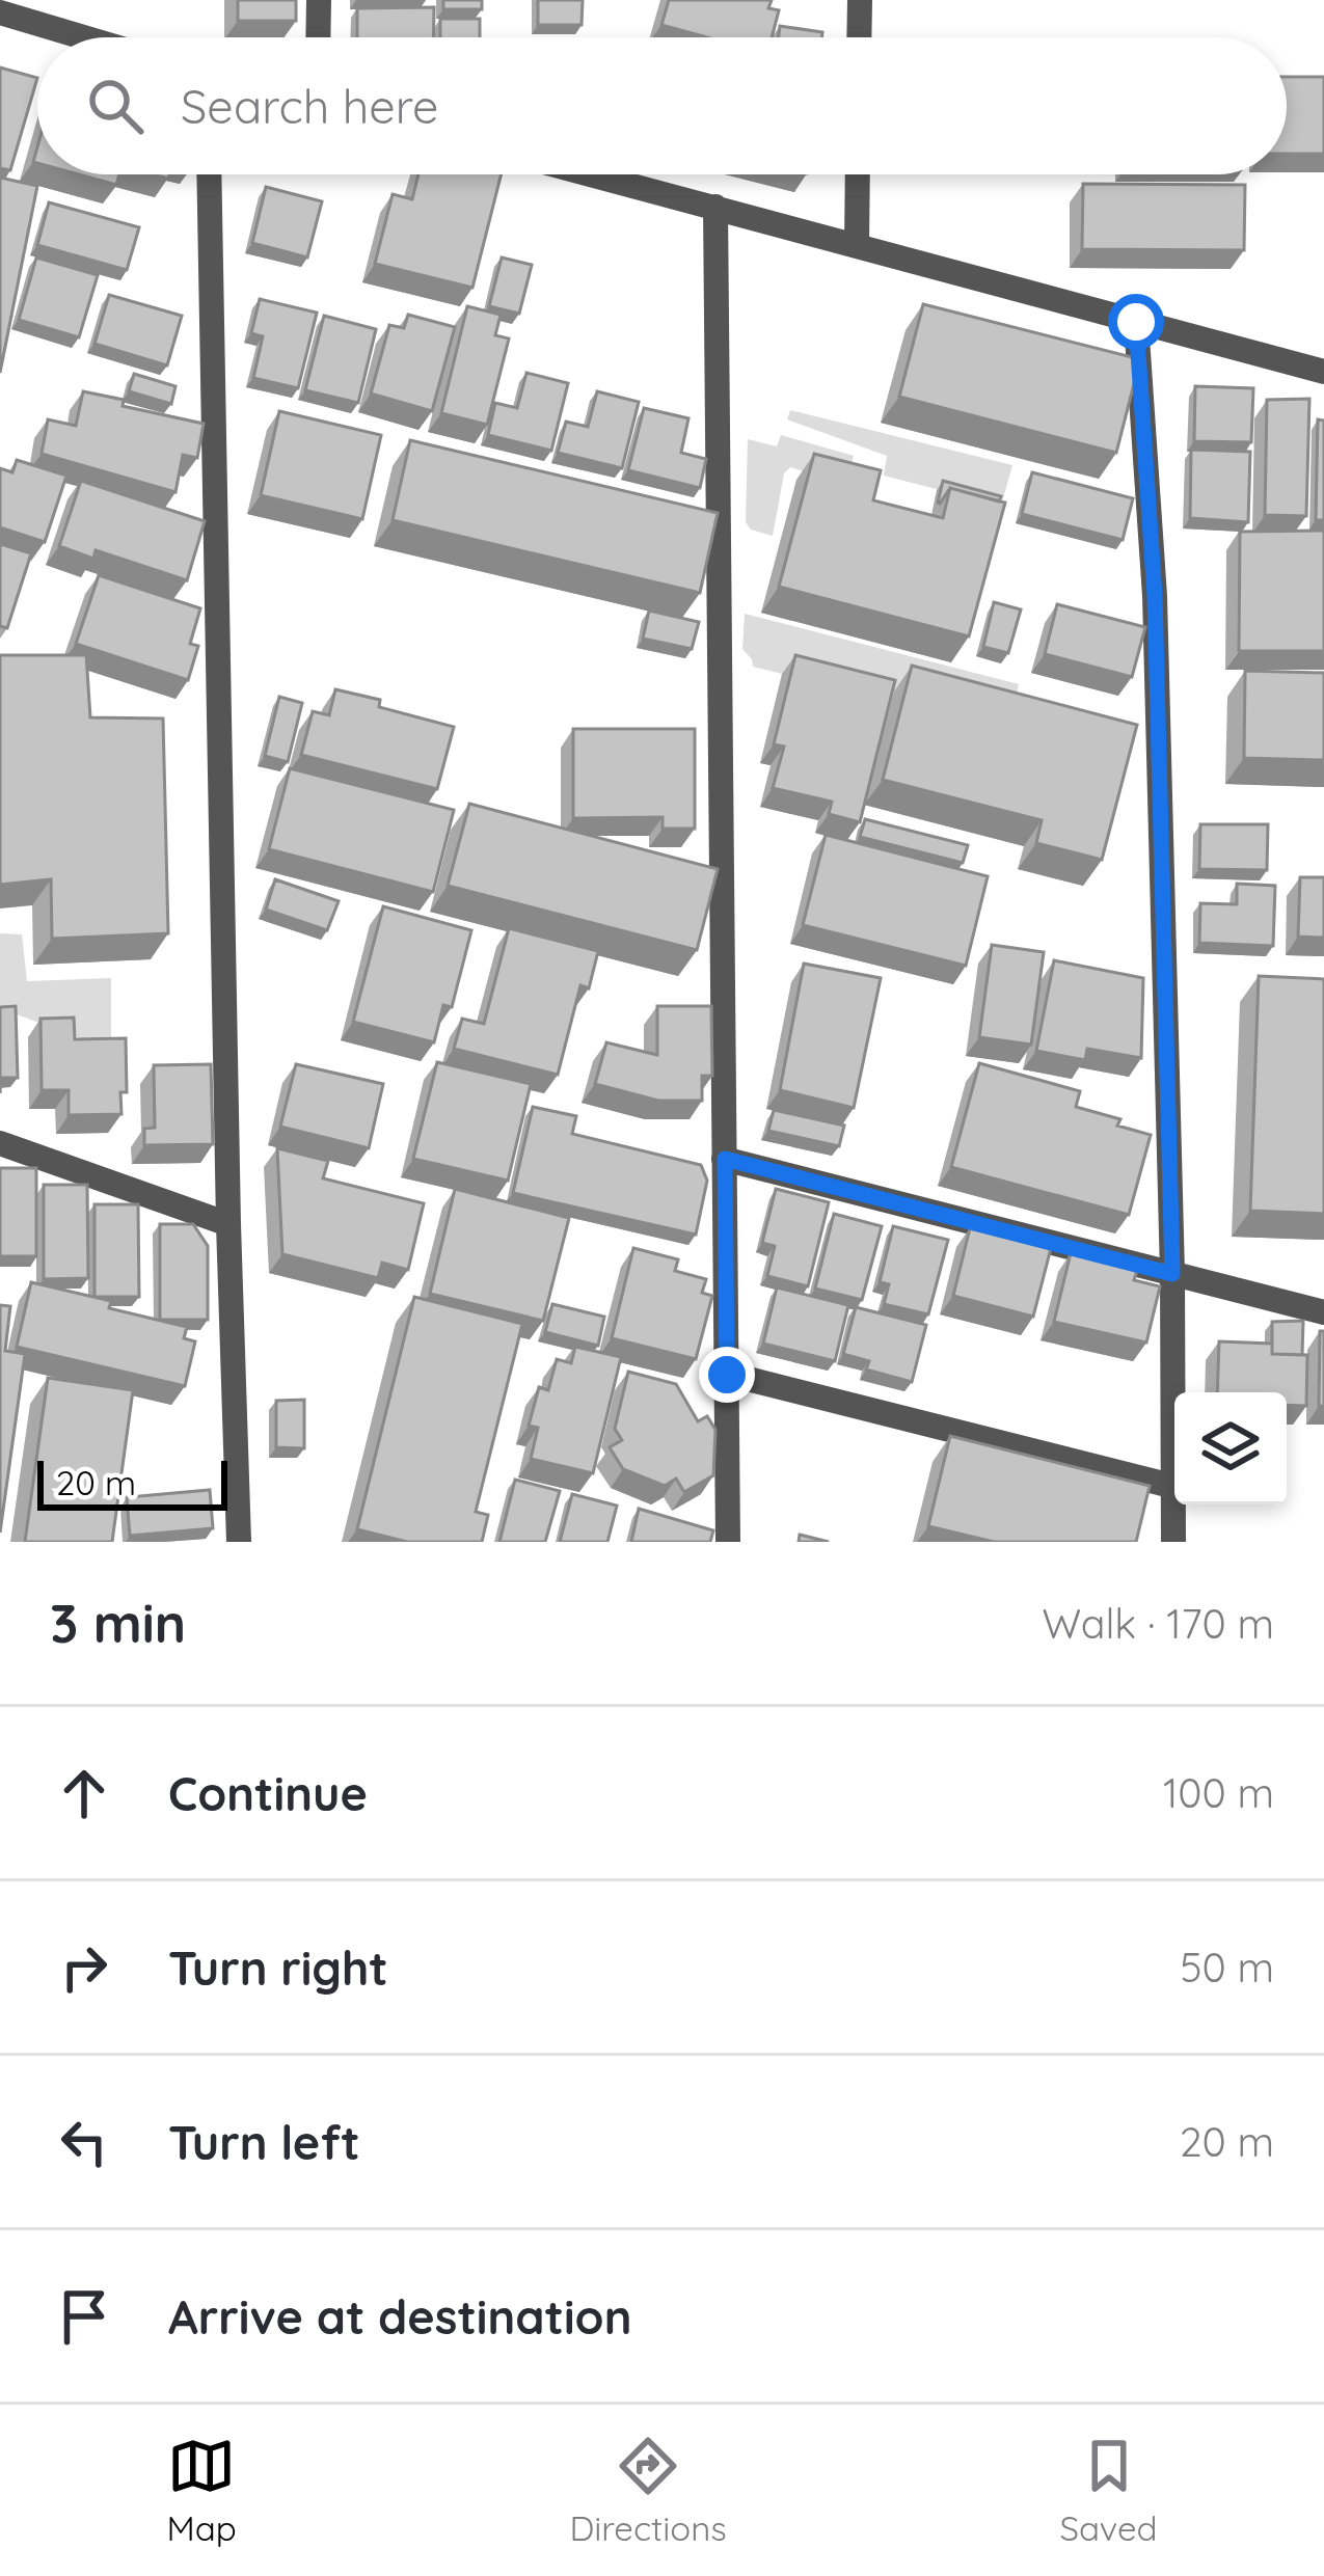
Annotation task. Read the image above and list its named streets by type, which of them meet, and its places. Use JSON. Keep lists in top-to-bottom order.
{
  "scale_bar": "20 m",
  "page": {
    "search": "Search here",
    "scale": "20 m",
    "heading": ["3 min", "Walk · 170 m"],
    "list": [
      ["Continue", "100 m"],
      ["Turn right", "50 m"],
      ["Turn left", "20 m"],
      "Arrive at destination"
    ],
    "nav": ["Map", "Directions", "Saved"]
  }
}
